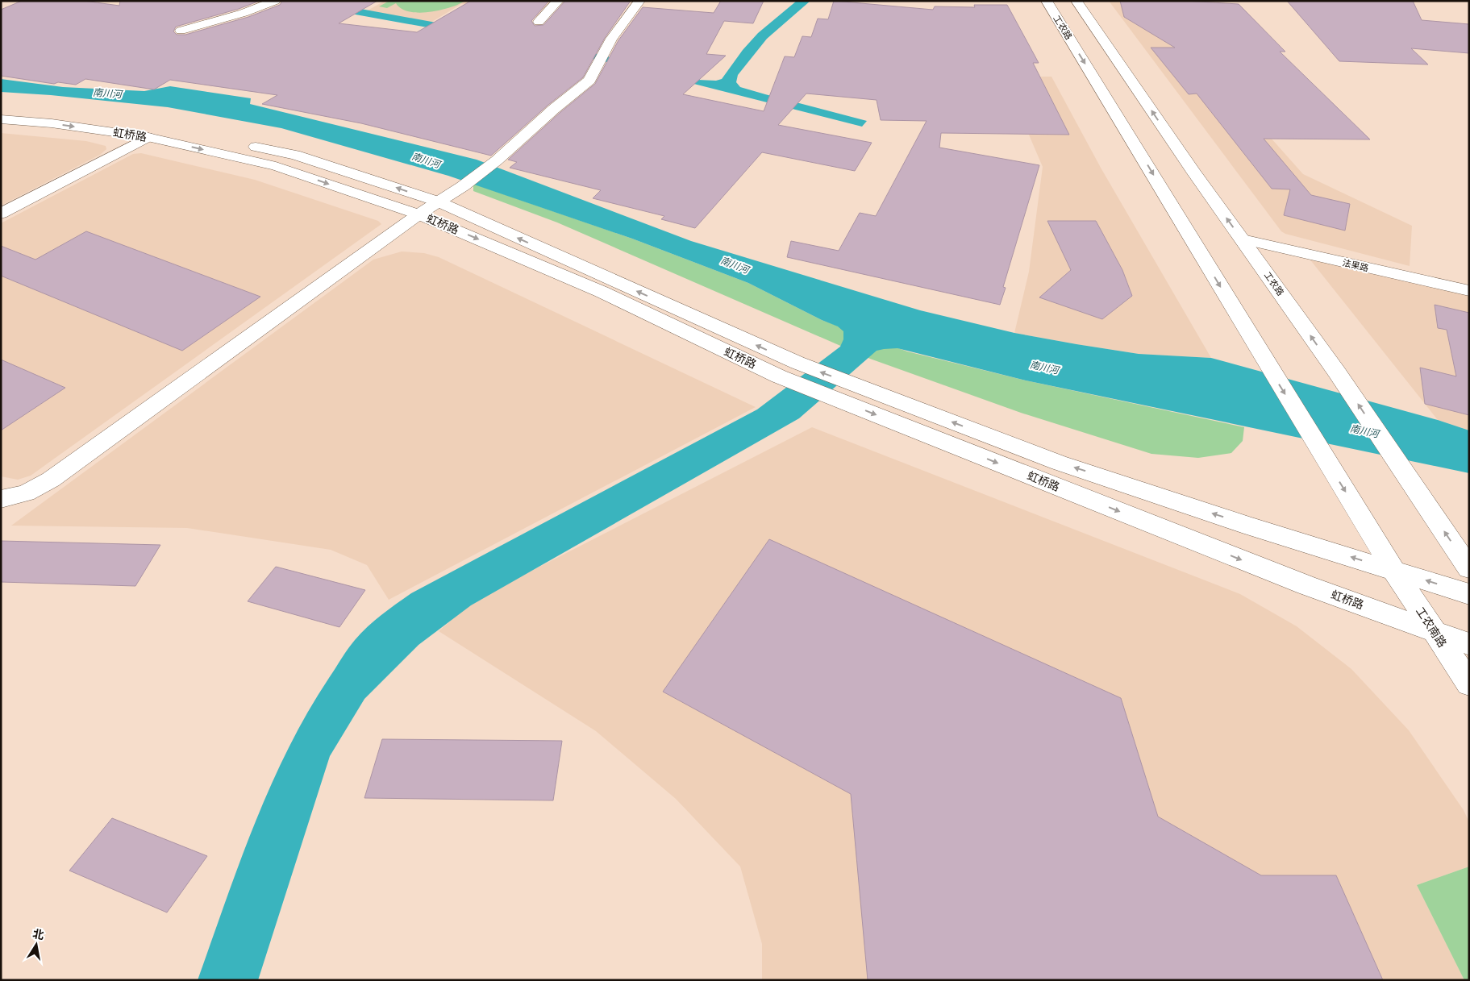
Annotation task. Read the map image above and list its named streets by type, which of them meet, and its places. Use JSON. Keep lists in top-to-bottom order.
{
  "streets": {
    "main road": [
      "工农路",
      "虹桥路",
      "法果路",
      "工农南路"
    ]
  },
  "crossings": [
    ["工农路", "虹桥路"],
    ["工农路", "法果路"],
    ["工农路", "工农南路"],
    ["虹桥路", "工农南路"]
  ],
  "water": ["南川河"],
  "north": "top"
}
